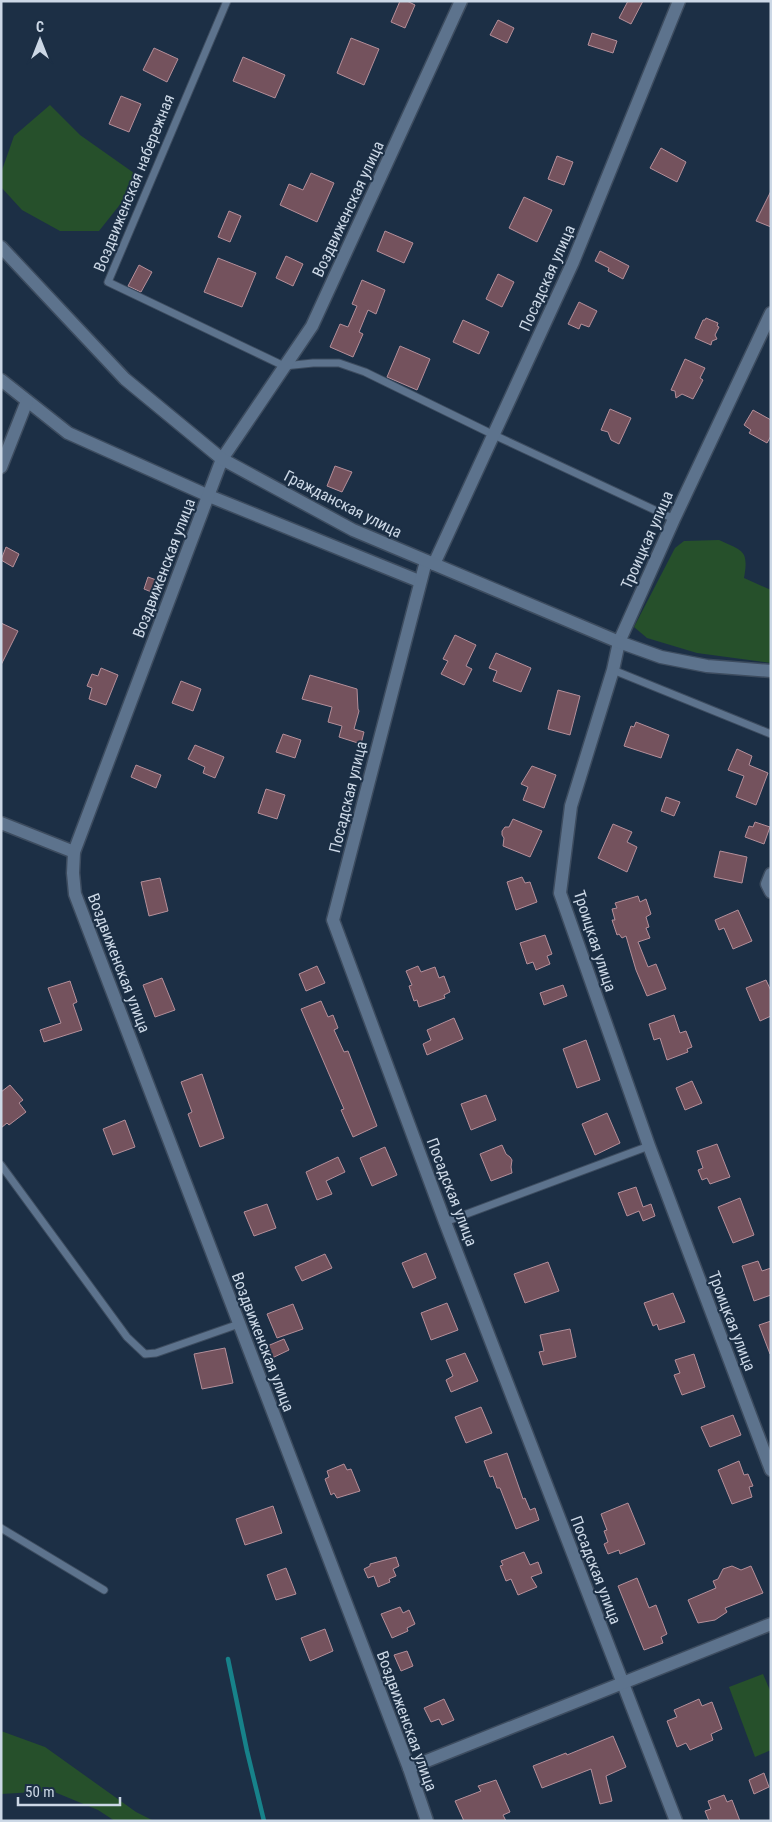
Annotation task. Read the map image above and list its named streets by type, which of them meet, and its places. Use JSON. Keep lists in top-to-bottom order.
{
  "streets": {
    "street": [
      "Воздвиженская улица",
      "Посадская улица",
      "Гражданская улица",
      "Троицкая улица"
    ],
    "lane": ["Воздвиженская набережная"]
  },
  "crossings": [
    ["Воздвиженская набережная", "Воздвиженская улица"],
    ["Воздвиженская улица", "Гражданская улица"],
    ["Посадская улица", "Гражданская улица"],
    ["Гражданская улица", "Троицкая улица"]
  ],
  "scale_bar": "50 m",
  "north": "top"
}
